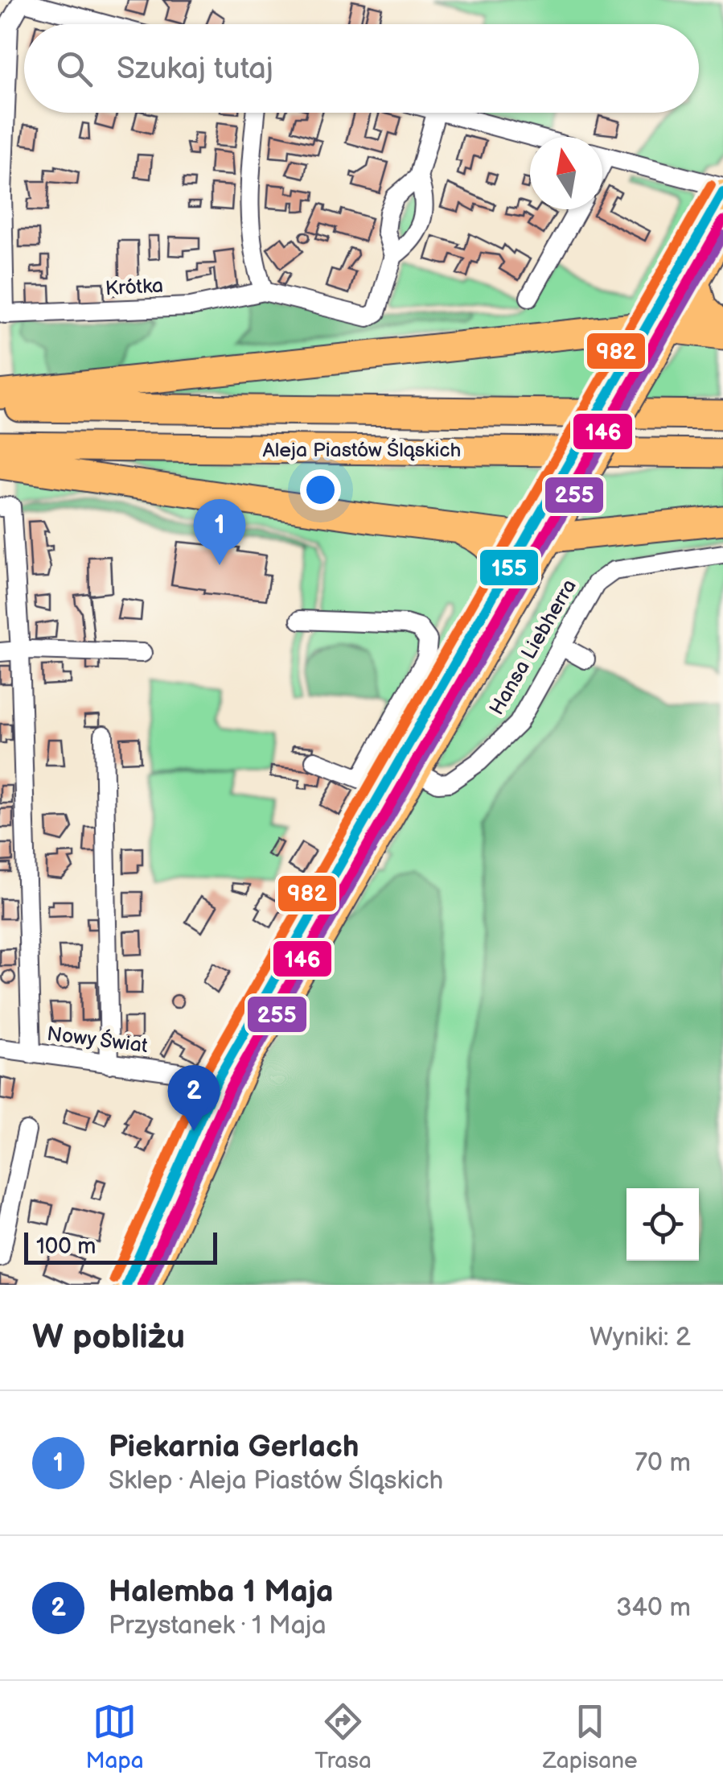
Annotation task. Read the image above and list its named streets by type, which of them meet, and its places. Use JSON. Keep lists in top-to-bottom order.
{
  "streets": {
    "highway": ["Aleja Piastów Śląskich"],
    "street": ["Krótka", "Hansa Liebherra", "Nowy Świat"]
  },
  "lines": [
    "transit line 982",
    "transit line 155",
    "transit line 146",
    "transit line 255"
  ],
  "scale_bar": "100 m",
  "north": "top",
  "page": {
    "search": "Szukaj tutaj",
    "pins": ["1", "2"],
    "scale": "100 m",
    "heading": ["W pobliżu", "Wyniki: 2"],
    "list": [
      {
        "mark": "1",
        "name": "Piekarnia Gerlach",
        "note": "Sklep · Aleja Piastów Śląskich",
        "value": "70 m"
      },
      {
        "mark": "2",
        "name": "Halemba 1 Maja",
        "note": "Przystanek · 1 Maja",
        "value": "340 m"
      }
    ],
    "nav": ["Mapa", "Trasa", "Zapisane"]
  }
}
